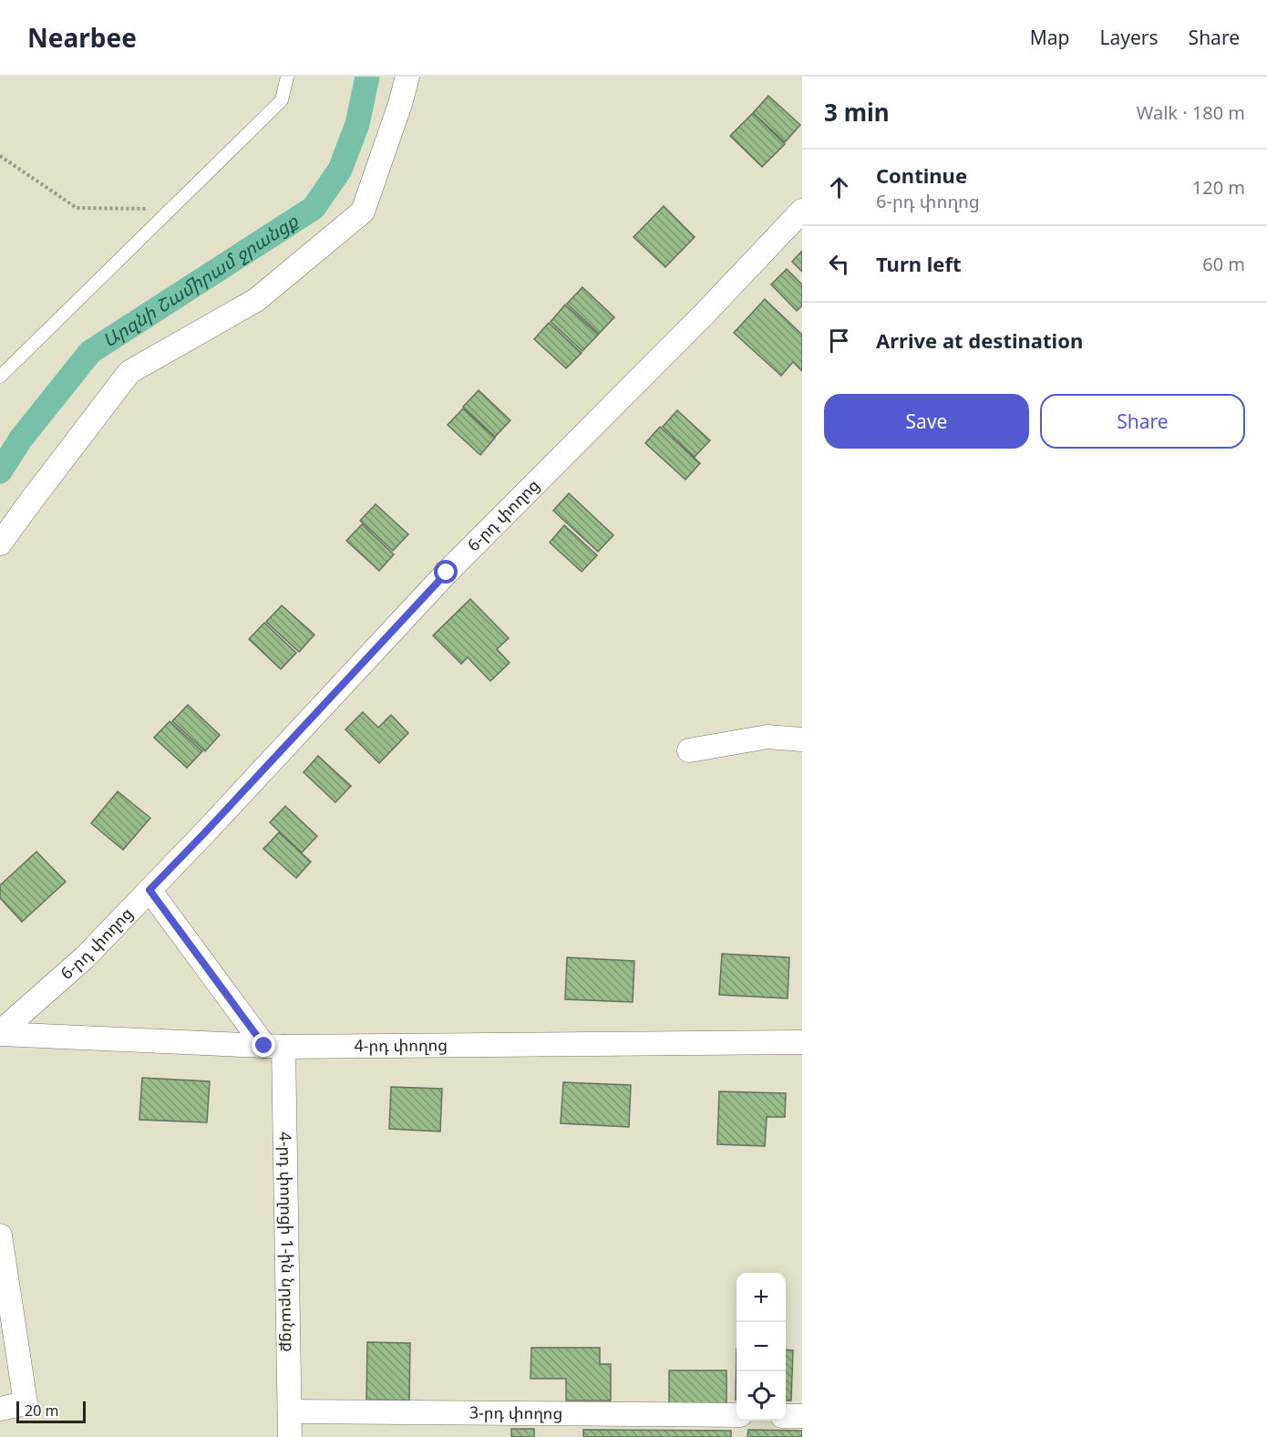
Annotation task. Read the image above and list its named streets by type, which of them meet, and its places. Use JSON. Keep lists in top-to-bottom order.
{
  "streets": {
    "street": [
      "6-րդ փողոց",
      "4-րդ փողոց",
      "4-րդ փողոցի 1-ին նրբանցք",
      "3-րդ փողոց"
    ]
  },
  "crossings": [
    ["6-րդ փողոց", "4-րդ փողոց"],
    ["4-րդ փողոց", "4-րդ փողոցի 1-ին նրբանցք"],
    ["4-րդ փողոցի 1-ին նրբանցք", "3-րդ փողոց"]
  ],
  "water": ["Արզնի Շամիրամ ջրանցք"],
  "scale_bar": "20 m",
  "page": {
    "header": "Nearbee",
    "nav": ["Map", "Layers", "Share"],
    "heading": ["3 min", "Walk · 180 m"],
    "list": [
      ["Continue", "6-րդ փողոց", "120 m"],
      ["Turn left", "60 m"],
      "Arrive at destination"
    ],
    "buttons": ["Save", "Share"],
    "map_buttons": ["+", "−"],
    "scale": "20 m"
  }
}
